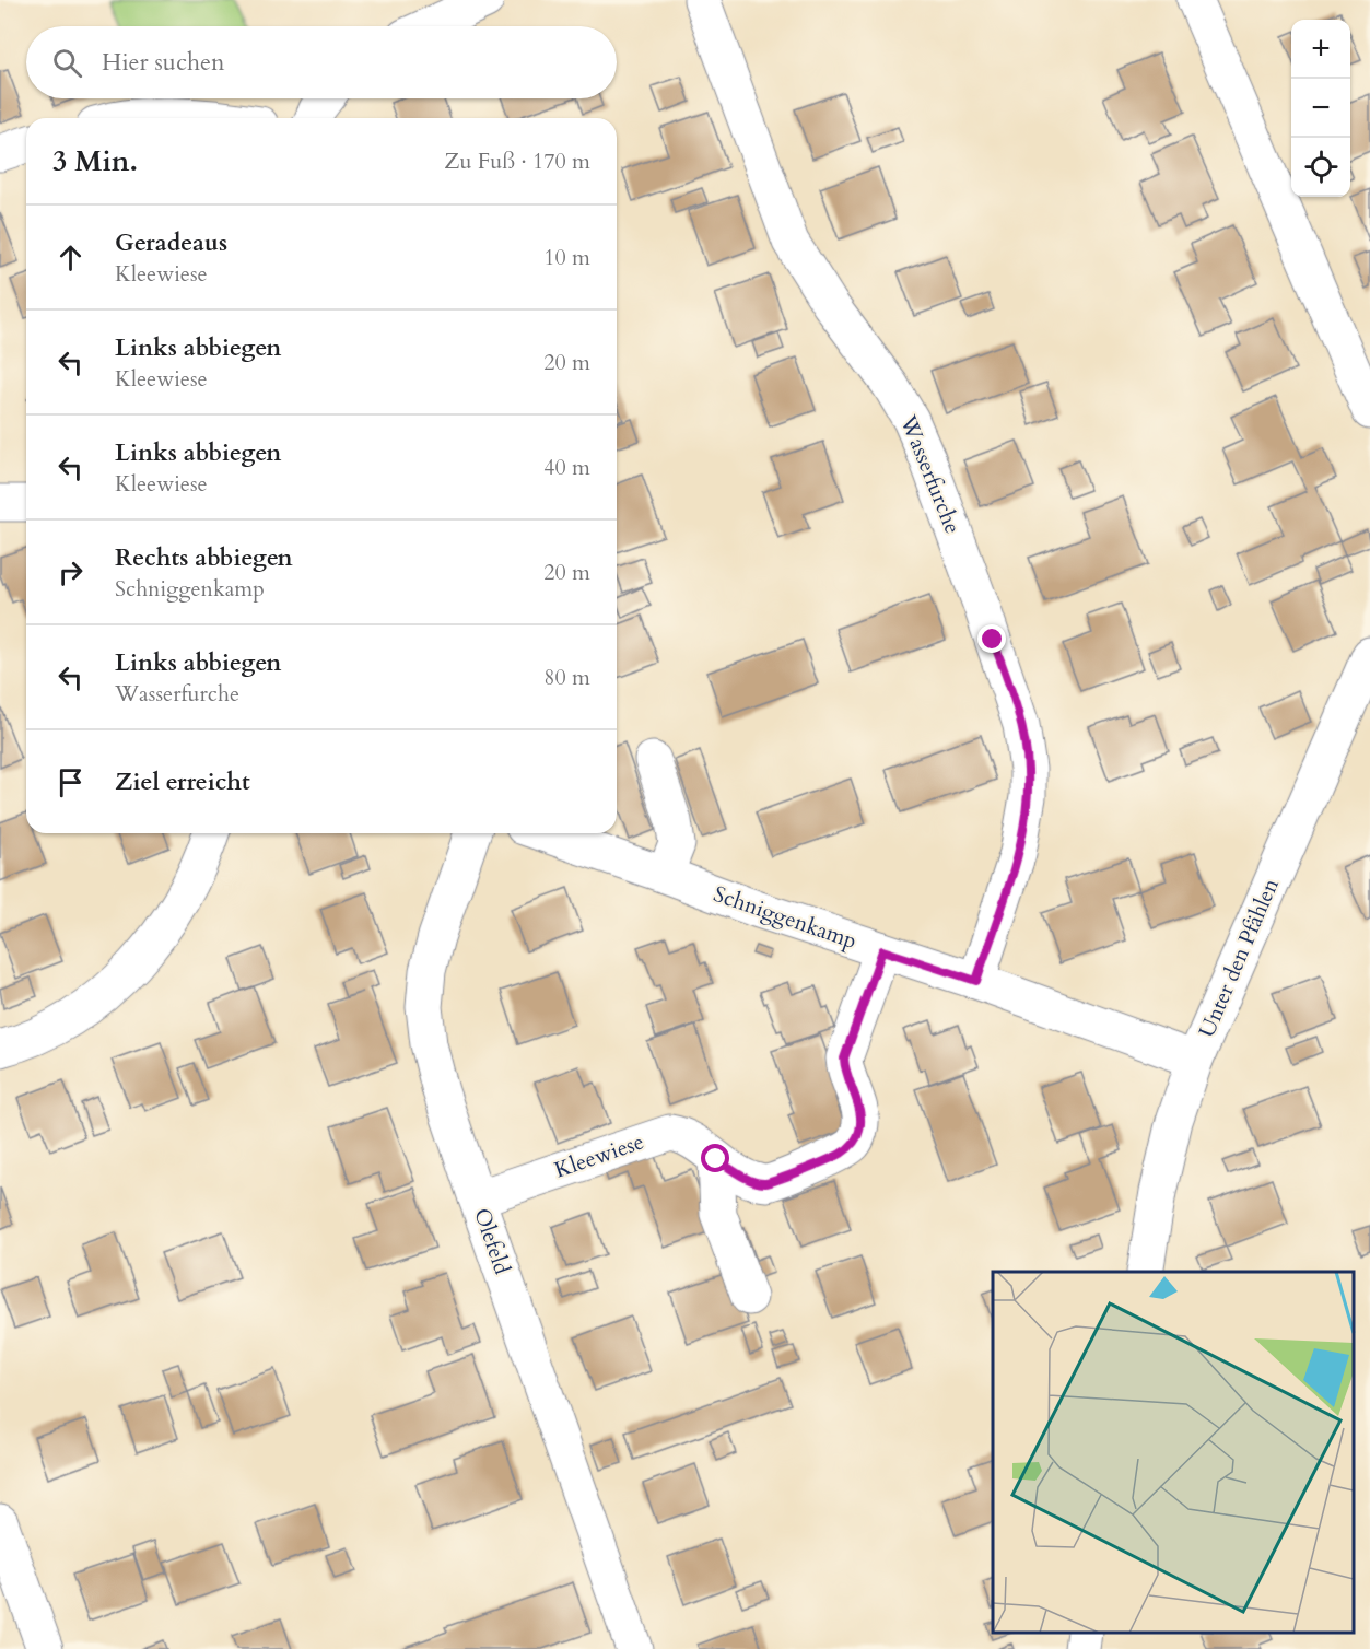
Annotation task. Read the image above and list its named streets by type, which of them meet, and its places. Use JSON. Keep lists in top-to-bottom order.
{
  "streets": {
    "street": [
      "Wasserfurche",
      "Schniggenkamp",
      "Unter den Pfählen",
      "Kleewiese",
      "Olefeld"
    ]
  },
  "crossings": [
    ["Wasserfurche", "Schniggenkamp"],
    ["Schniggenkamp", "Unter den Pfählen"],
    ["Schniggenkamp", "Kleewiese"],
    ["Kleewiese", "Olefeld"]
  ],
  "page": {
    "map_buttons": ["+", "−"],
    "search": "Hier suchen",
    "heading": ["3 Min.", "Zu Fuß · 170 m"],
    "list": [
      ["Geradeaus", "Kleewiese", "10 m"],
      ["Links abbiegen", "Kleewiese", "20 m"],
      ["Links abbiegen", "Kleewiese", "40 m"],
      ["Rechts abbiegen", "Schniggenkamp", "20 m"],
      ["Links abbiegen", "Wasserfurche", "80 m"],
      "Ziel erreicht"
    ]
  }
}
